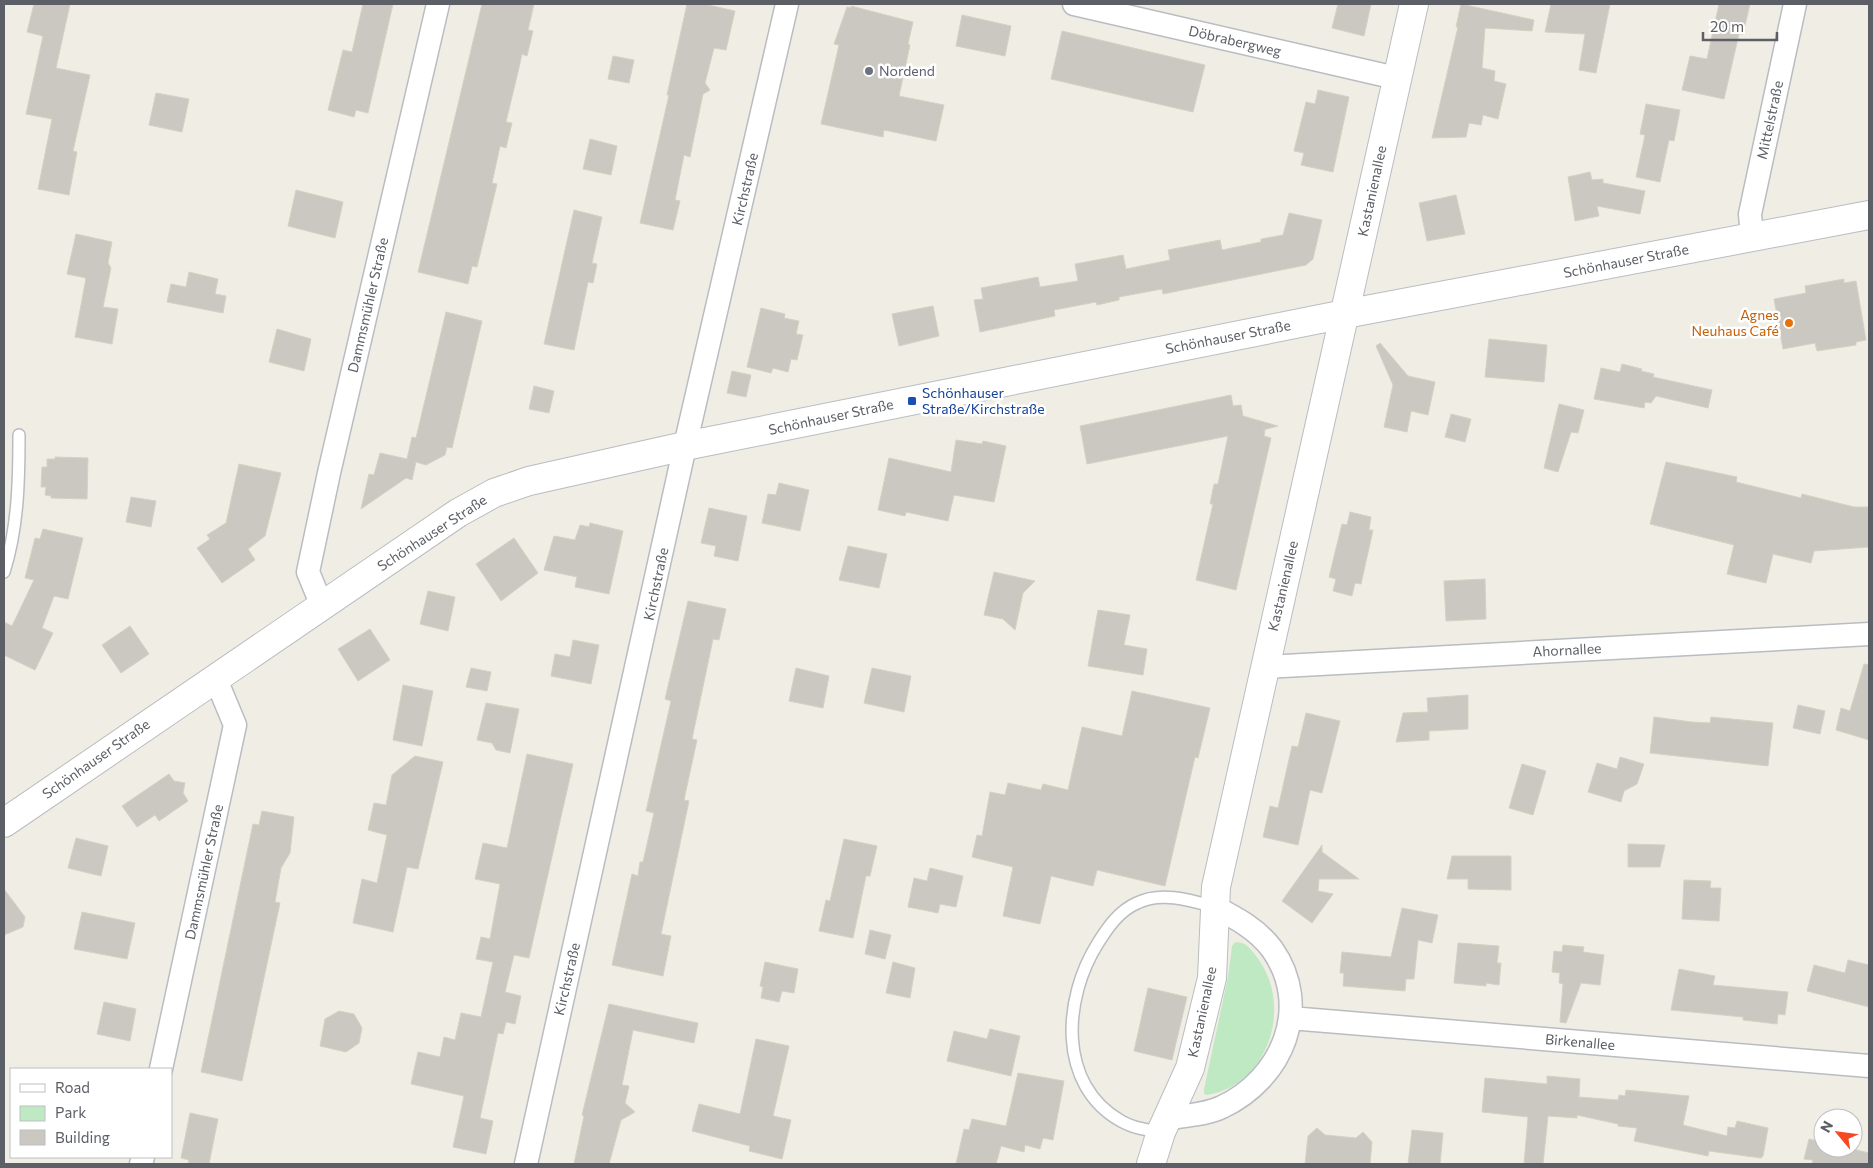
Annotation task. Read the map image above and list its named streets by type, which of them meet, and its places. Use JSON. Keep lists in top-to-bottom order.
{
  "streets": {
    "street": [
      "Döbrabergweg",
      "Mittelstraße",
      "Kirchstraße",
      "Kastanienallee",
      "Schönhauser Straße",
      "Dammsmühler Straße",
      "Ahornallee",
      "Birkenallee"
    ]
  },
  "crossings": [
    ["Döbrabergweg", "Kastanienallee"],
    ["Mittelstraße", "Schönhauser Straße"],
    ["Kirchstraße", "Schönhauser Straße"],
    ["Kastanienallee", "Schönhauser Straße"],
    ["Kastanienallee", "Ahornallee"],
    ["Schönhauser Straße", "Dammsmühler Straße"]
  ],
  "places": {
    "other": ["Nordend", "Agnes Neuhaus Café"],
    "transit": ["Schönhauser Straße/Kirchstraße"]
  },
  "legend": ["Road", "Park", "Building"],
  "scale_bar": "20 m",
  "north": "top left"
}
